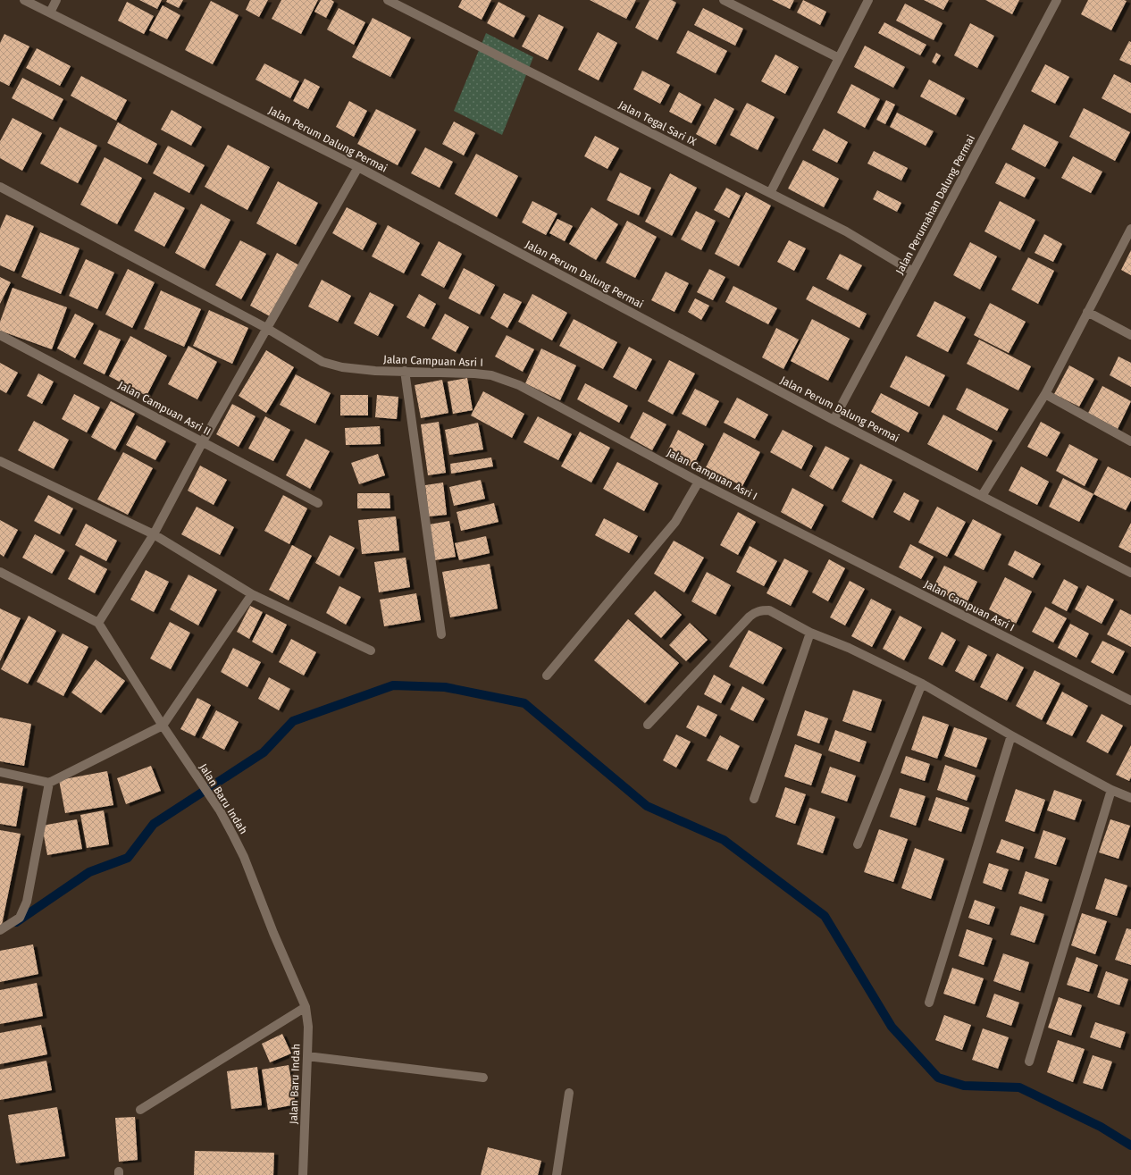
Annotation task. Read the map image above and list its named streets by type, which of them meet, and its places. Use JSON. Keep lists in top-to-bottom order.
{
  "streets": {
    "street": [
      "Jalan Tegal Sari IX",
      "Jalan Perum Dalung Permai",
      "Jalan Perumahan Dalung Permai",
      "Jalan Campuan Asri I",
      "Jalan Campuan Asri II",
      "Jalan Baru Indah"
    ]
  },
  "crossings": [
    ["Jalan Tegal Sari IX", "Jalan Perumahan Dalung Permai"],
    ["Jalan Perum Dalung Permai", "Jalan Perumahan Dalung Permai"]
  ]
}
